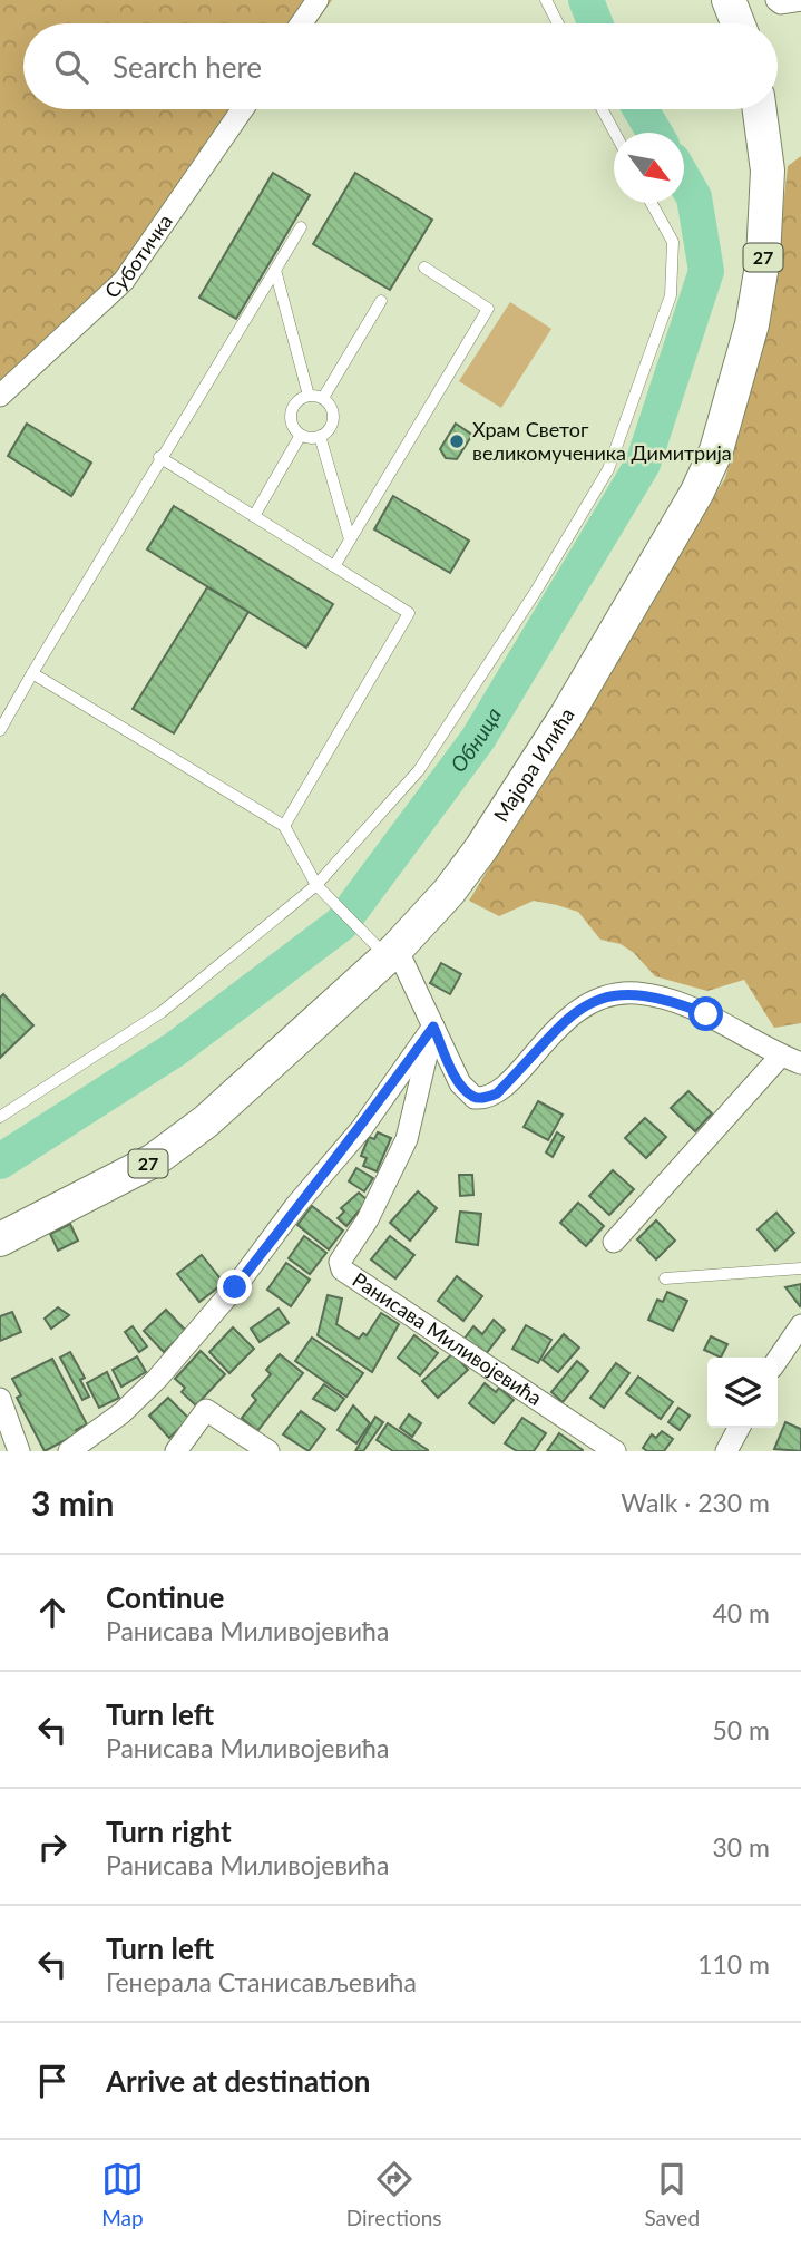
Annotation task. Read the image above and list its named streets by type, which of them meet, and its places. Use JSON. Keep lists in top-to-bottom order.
{
  "streets": {
    "main road": ["27", "Мајора Илића"],
    "street": ["Суботичка", "Ранисава Миливојевића"]
  },
  "water": ["Обница"],
  "places": ["Храм Светог великомученика Димитрија"],
  "north": "bottom right",
  "page": {
    "search": "Search here",
    "heading": ["3 min", "Walk · 230 m"],
    "list": [
      ["Continue", "Ранисава Миливојевића", "40 m"],
      ["Turn left", "Ранисава Миливојевића", "50 m"],
      ["Turn right", "Ранисава Миливојевића", "30 m"],
      ["Turn left", "Генерала Станисављевића", "110 m"],
      "Arrive at destination"
    ],
    "nav": ["Map", "Directions", "Saved"]
  }
}
